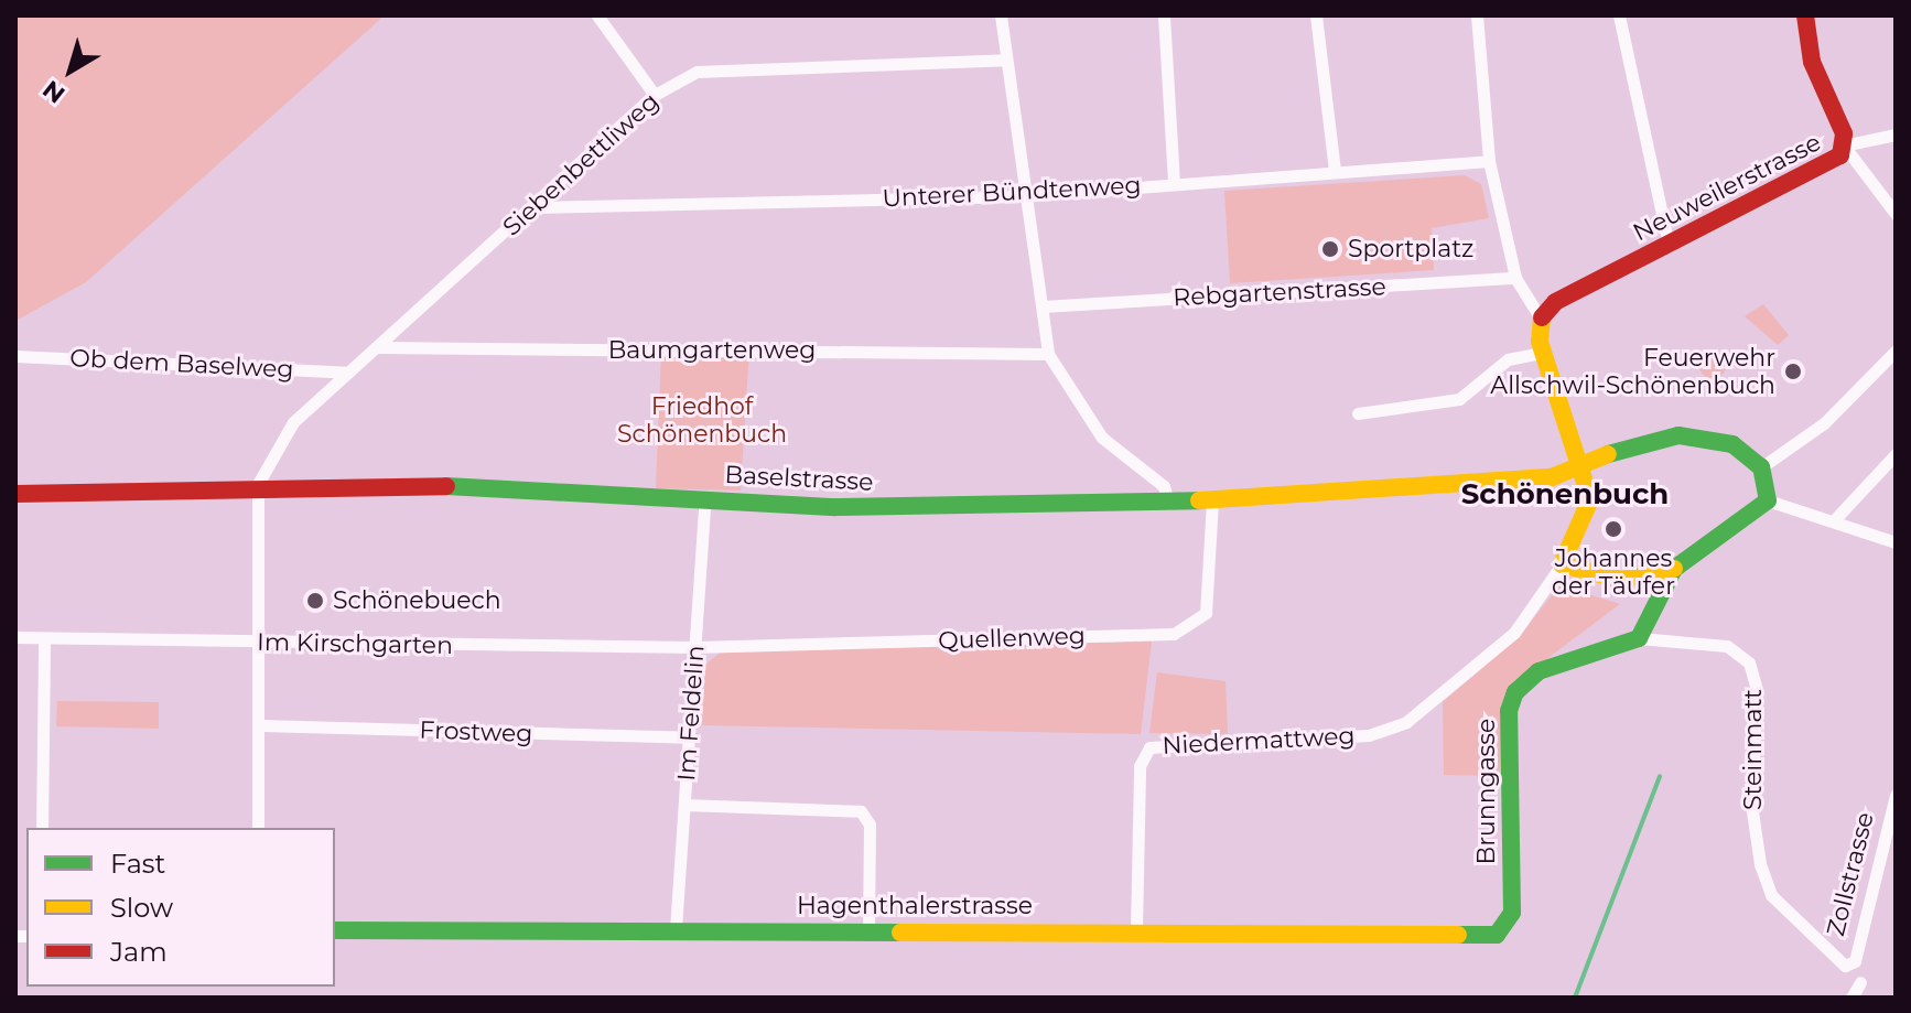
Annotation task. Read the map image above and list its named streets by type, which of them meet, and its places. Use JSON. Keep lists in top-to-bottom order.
{
  "streets": {
    "street": [
      "Siebenbettliweg",
      "Neuweilerstrasse",
      "Unterer Bündtenweg",
      "Rebgartenstrasse",
      "Baumgartenweg",
      "Ob dem Baselweg",
      "Baselstrasse",
      "Quellenweg",
      "Im Kirschgarten",
      "Im Feldelin",
      "Frostweg",
      "Niedermattweg",
      "Steinmatt",
      "Brunngasse",
      "Zollstrasse",
      "Hagenthalerstrasse"
    ]
  },
  "crossings": [
    ["Siebenbettliweg", "Unterer Bündtenweg"],
    ["Siebenbettliweg", "Baumgartenweg"],
    ["Siebenbettliweg", "Ob dem Baselweg"],
    ["Siebenbettliweg", "Baselstrasse"],
    ["Baselstrasse", "Quellenweg"],
    ["Baselstrasse", "Im Feldelin"],
    ["Quellenweg", "Im Kirschgarten"],
    ["Quellenweg", "Im Feldelin"],
    ["Im Kirschgarten", "Im Feldelin"],
    ["Im Feldelin", "Frostweg"],
    ["Im Feldelin", "Hagenthalerstrasse"],
    ["Niedermattweg", "Hagenthalerstrasse"],
    ["Steinmatt", "Brunngasse"],
    ["Steinmatt", "Zollstrasse"],
    ["Brunngasse", "Hagenthalerstrasse"]
  ],
  "districts": ["Schönenbuch"],
  "parks": ["Friedhof Schönenbuch"],
  "places": [
    "Sportplatz",
    "Feuerwehr Allschwil-Schönenbuch",
    "Johannes der Täufer",
    "Schönebuech"
  ],
  "legend": ["Fast", "Slow", "Jam"],
  "north": "bottom left"
}
